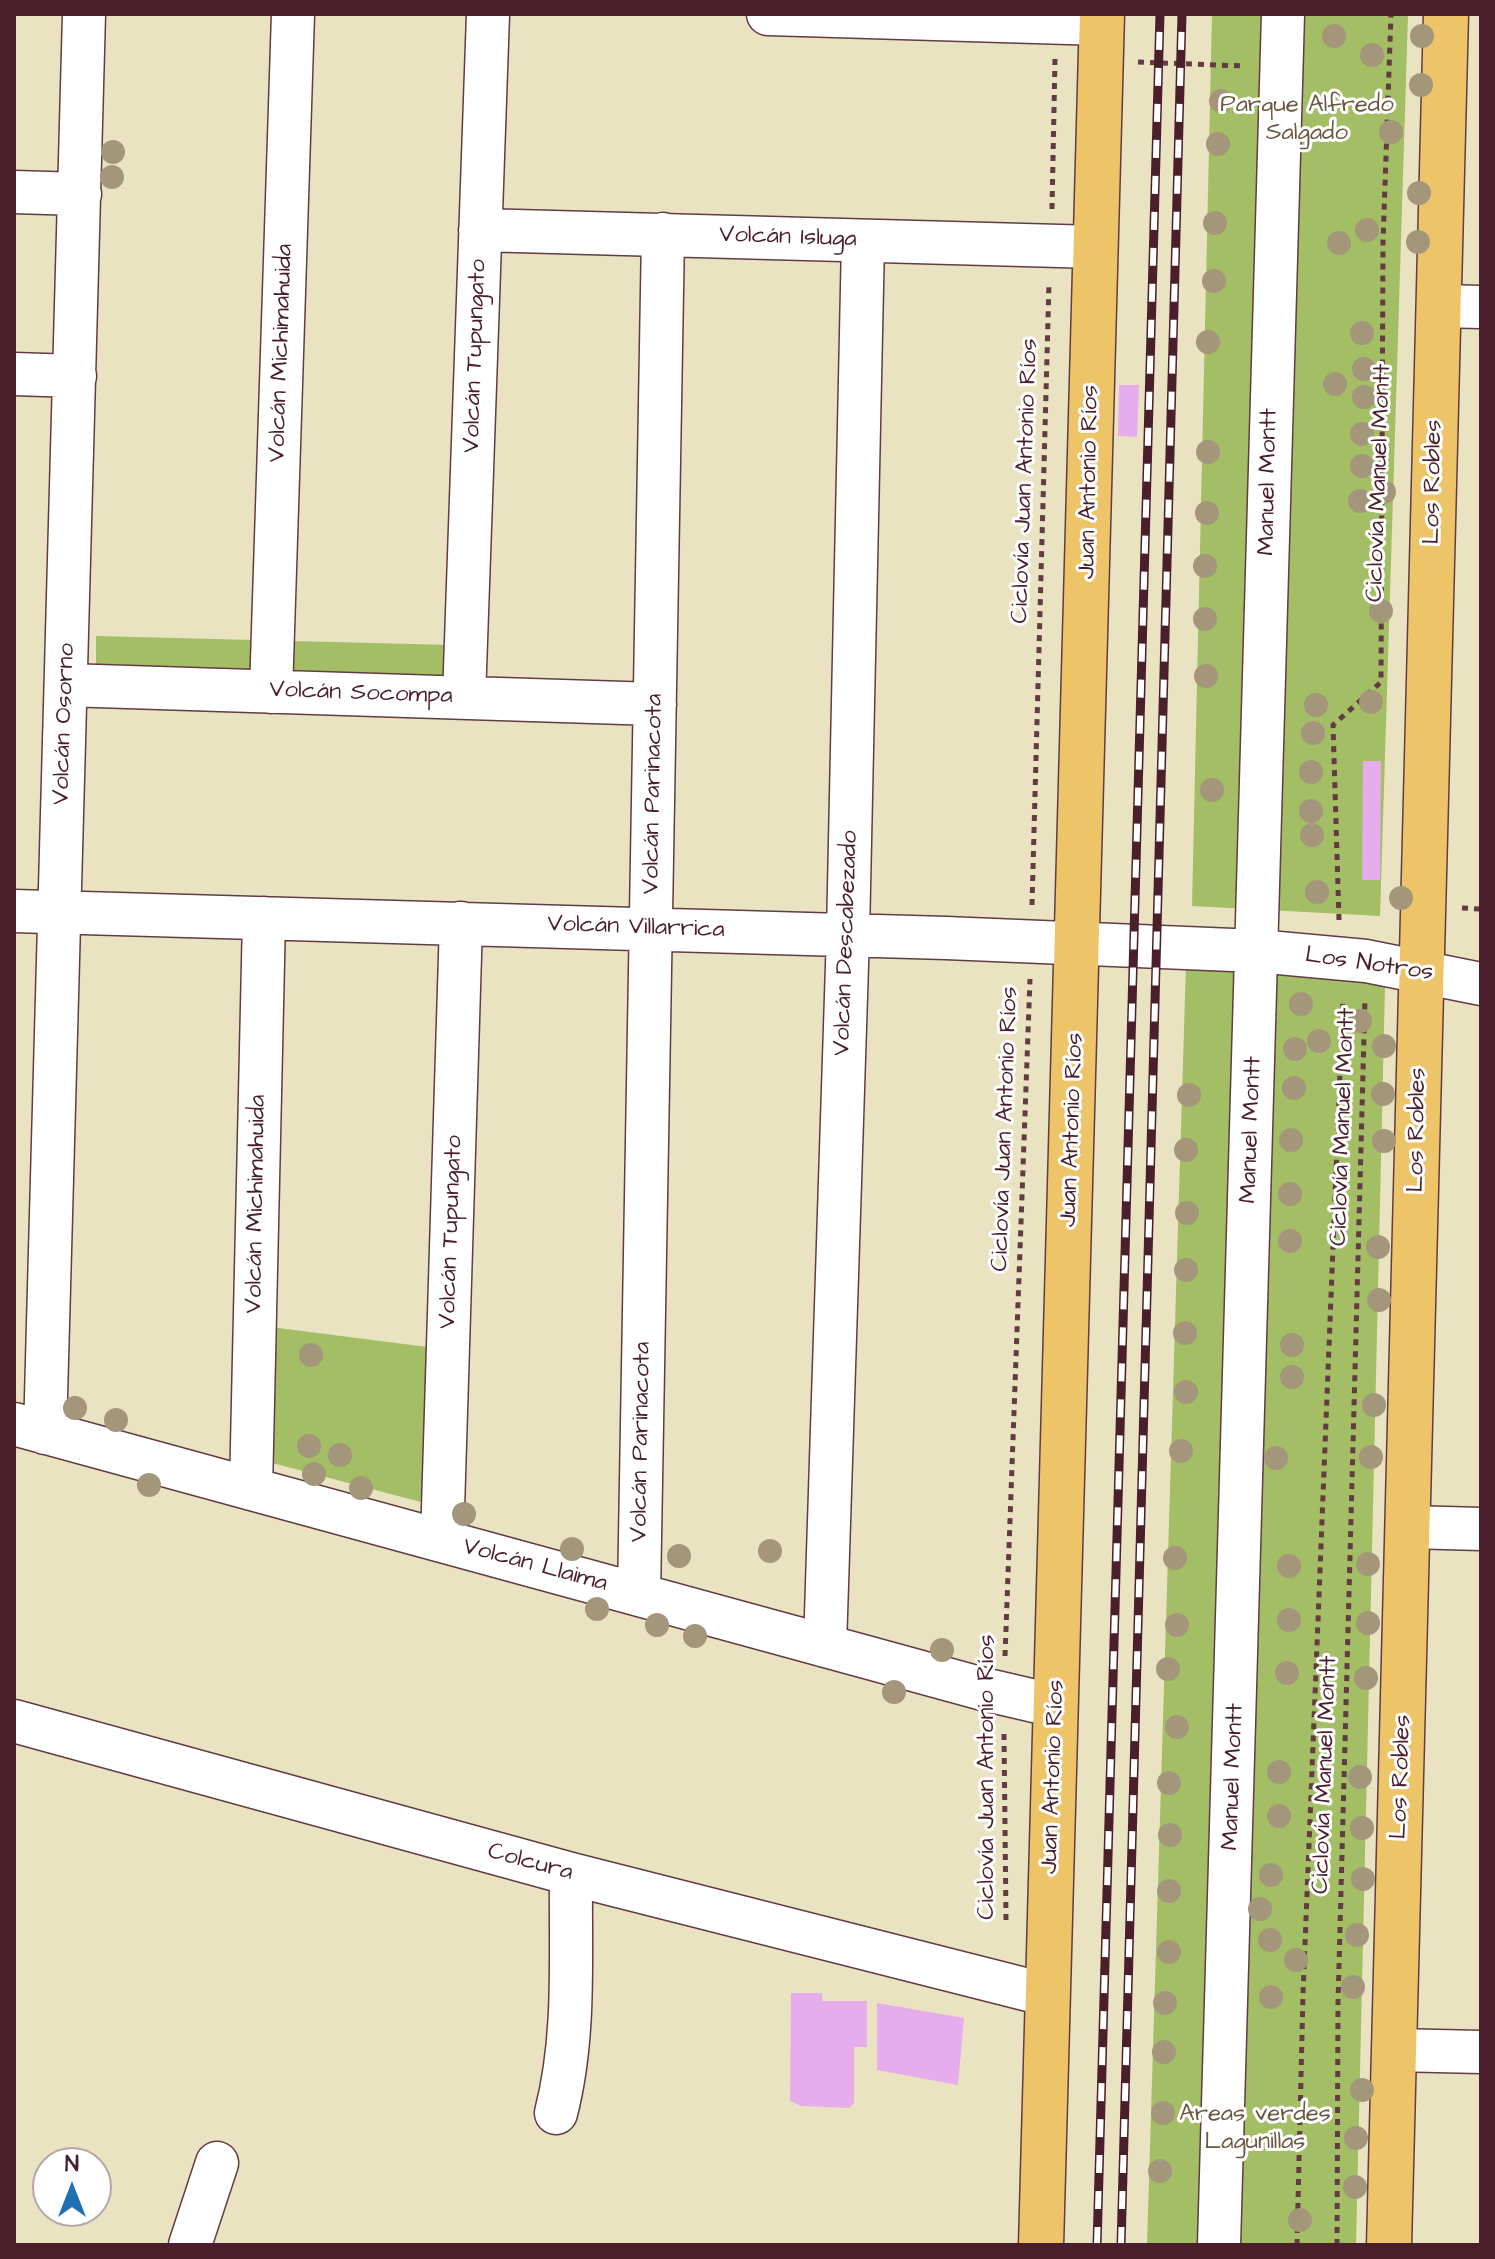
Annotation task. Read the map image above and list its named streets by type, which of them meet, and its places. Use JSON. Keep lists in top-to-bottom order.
{
  "streets": {
    "main road": ["Juan Antonio Ríos", "Los Robles"],
    "street": [
      "Volcán Isluga",
      "Volcán Michimahuida",
      "Volcán Tupungato",
      "Manuel Montt",
      "Volcán Socompa",
      "Volcán Osorno",
      "Volcán Parinacota",
      "Volcán Villarrica",
      "Volcán Descabezado",
      "Los Notros",
      "Volcán Llaima",
      "Colcura"
    ],
    "path": ["Ciclovía Juan Antonio Ríos", "Ciclovía Manuel Montt"]
  },
  "crossings": [
    ["Volcán Isluga", "Volcán Tupungato"],
    ["Volcán Isluga", "Ciclovía Juan Antonio Ríos"],
    ["Volcán Isluga", "Juan Antonio Ríos"],
    ["Volcán Isluga", "Volcán Parinacota"],
    ["Volcán Isluga", "Volcán Descabezado"],
    ["Volcán Michimahuida", "Volcán Socompa"],
    ["Volcán Michimahuida", "Volcán Villarrica"],
    ["Volcán Michimahuida", "Volcán Llaima"],
    ["Volcán Tupungato", "Volcán Socompa"],
    ["Volcán Tupungato", "Volcán Villarrica"],
    ["Volcán Tupungato", "Volcán Llaima"],
    ["Ciclovía Juan Antonio Ríos", "Volcán Villarrica"],
    ["Ciclovía Juan Antonio Ríos", "Volcán Llaima"],
    ["Juan Antonio Ríos", "Volcán Villarrica"],
    ["Juan Antonio Ríos", "Volcán Llaima"],
    ["Juan Antonio Ríos", "Colcura"],
    ["Manuel Montt", "Volcán Villarrica"],
    ["Manuel Montt", "Los Notros"],
    ["Los Robles", "Los Notros"],
    ["Ciclovía Manuel Montt", "Los Notros"],
    ["Volcán Socompa", "Volcán Osorno"],
    ["Volcán Socompa", "Volcán Parinacota"],
    ["Volcán Osorno", "Volcán Villarrica"],
    ["Volcán Osorno", "Volcán Llaima"],
    ["Volcán Parinacota", "Volcán Villarrica"],
    ["Volcán Parinacota", "Volcán Llaima"],
    ["Volcán Villarrica", "Volcán Descabezado"],
    ["Volcán Villarrica", "Los Notros"],
    ["Volcán Descabezado", "Volcán Llaima"]
  ],
  "parks": ["Parque Alfredo Salgado", "Areas verdes Lagunillas"],
  "north": "top"
}
